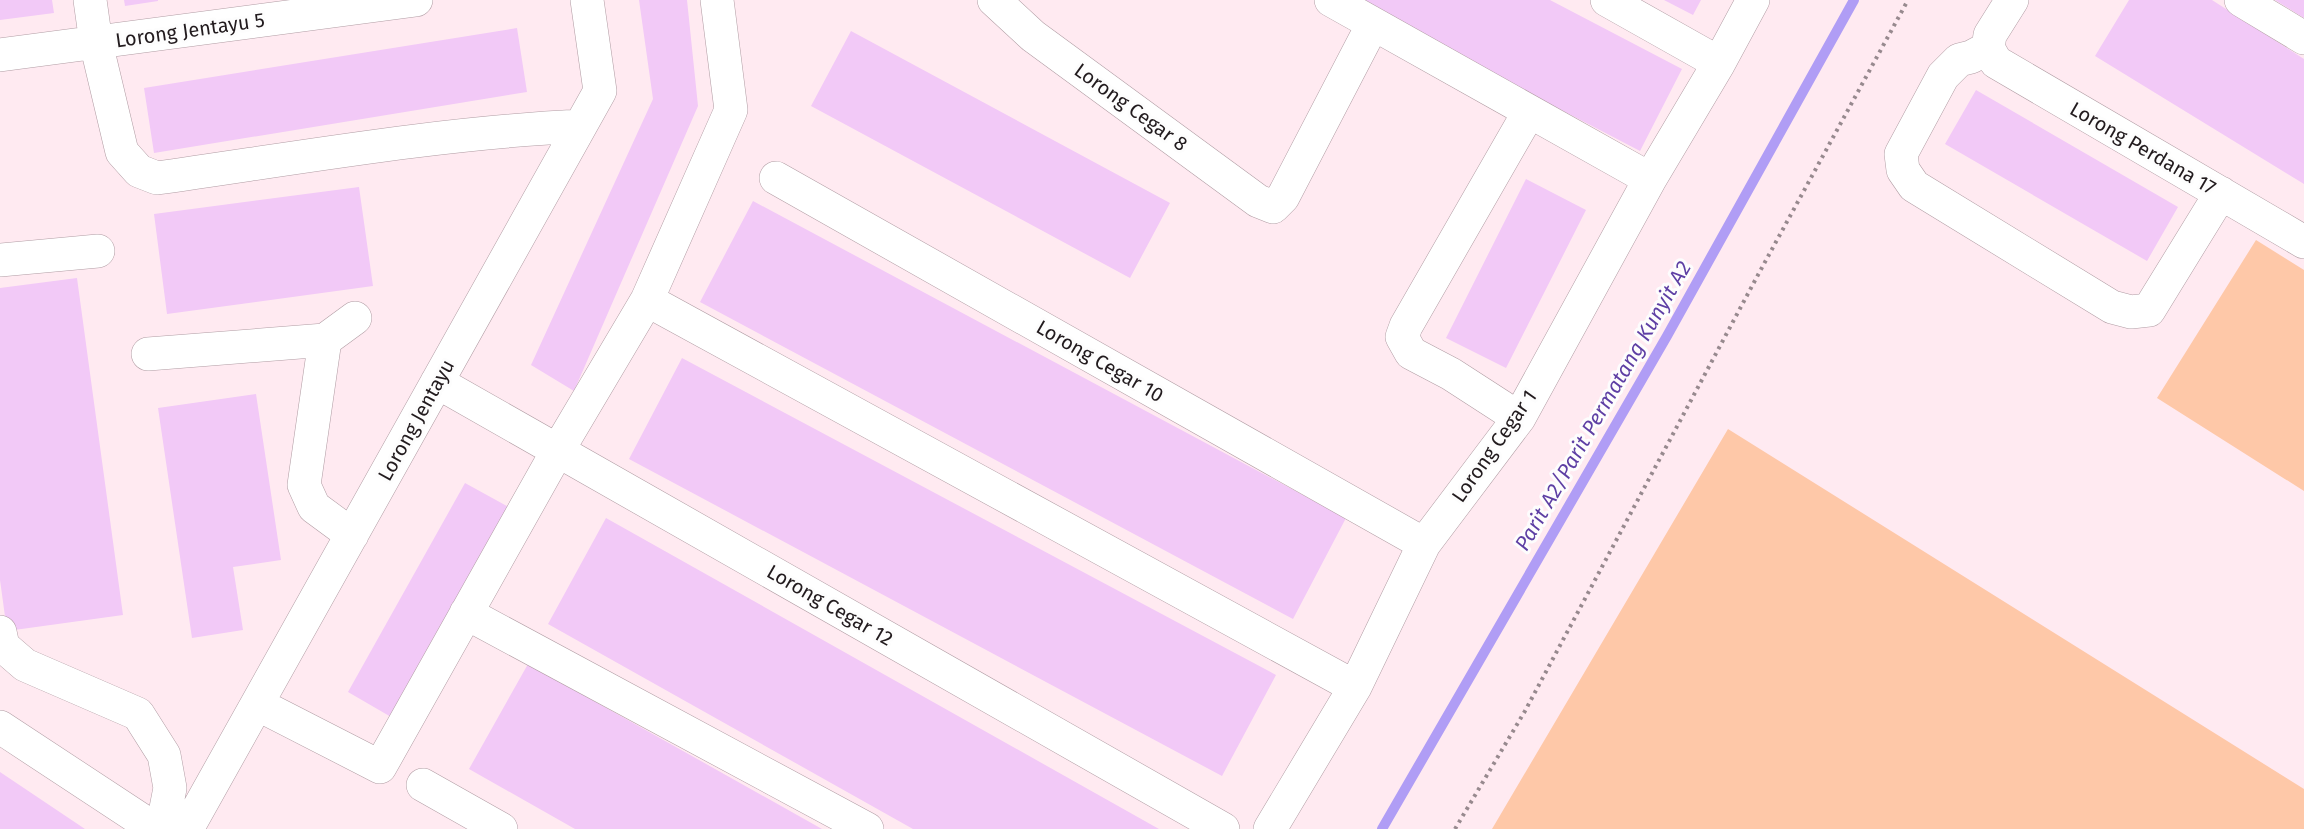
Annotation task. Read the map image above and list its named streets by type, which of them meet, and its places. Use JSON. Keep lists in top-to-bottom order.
{
  "streets": {
    "street": [
      "Lorong Jentayu 5",
      "Lorong Cegar 8",
      "Lorong Perdana 17",
      "Lorong Cegar 10",
      "Lorong Jentayu",
      "Lorong Cegar 1",
      "Lorong Cegar 12"
    ]
  },
  "crossings": [
    ["Lorong Cegar 10", "Lorong Cegar 1"],
    ["Lorong Jentayu", "Lorong Cegar 12"]
  ],
  "water": ["Parit A2/Parit Permatang Kunyit A2"]
}
